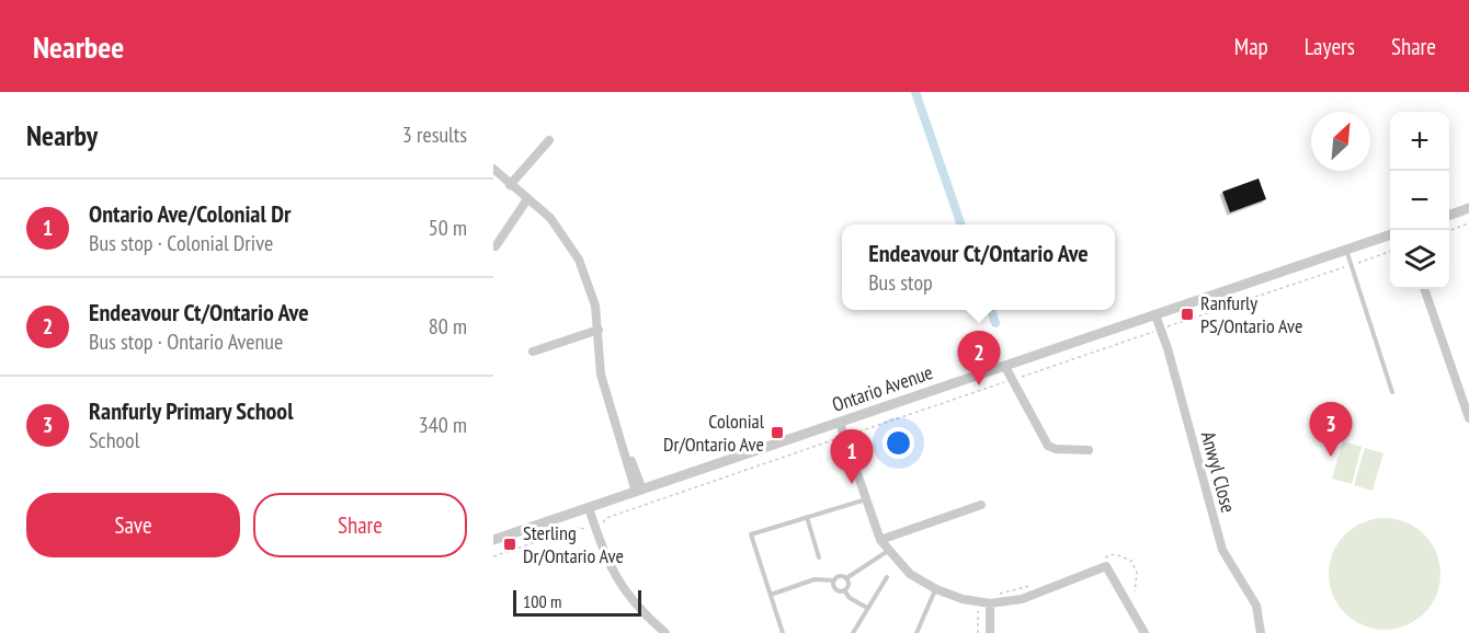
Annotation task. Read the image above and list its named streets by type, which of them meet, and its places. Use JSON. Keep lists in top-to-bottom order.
{
  "streets": {
    "street": ["Ontario Avenue", "Anwyl Close"]
  },
  "crossings": [
    ["Ontario Avenue", "Anwyl Close"]
  ],
  "places": {
    "transit": ["Ranfurly PS/Ontario Ave", "Colonial Dr/Ontario Ave", "Sterling Dr/Ontario Ave"]
  },
  "scale_bar": "100 m",
  "north": "top right",
  "page": {
    "header": "Nearbee",
    "nav": ["Map", "Layers", "Share"],
    "heading": ["Nearby", "3 results"],
    "map_buttons": ["+", "−"],
    "list": [
      {
        "mark": "1",
        "name": "Ontario Ave/Colonial Dr",
        "note": "Bus stop · Colonial Drive",
        "value": "50 m"
      },
      {
        "mark": "2",
        "name": "Endeavour Ct/Ontario Ave",
        "note": "Bus stop · Ontario Avenue",
        "value": "80 m"
      },
      {
        "mark": "3",
        "name": "Ranfurly Primary School",
        "note": "School",
        "value": "340 m"
      }
    ],
    "popup": ["Endeavour Ct/Ontario Ave", "Bus stop"],
    "pins": ["2", "3", "1"],
    "buttons": ["Save", "Share"],
    "scale": "100 m"
  }
}
